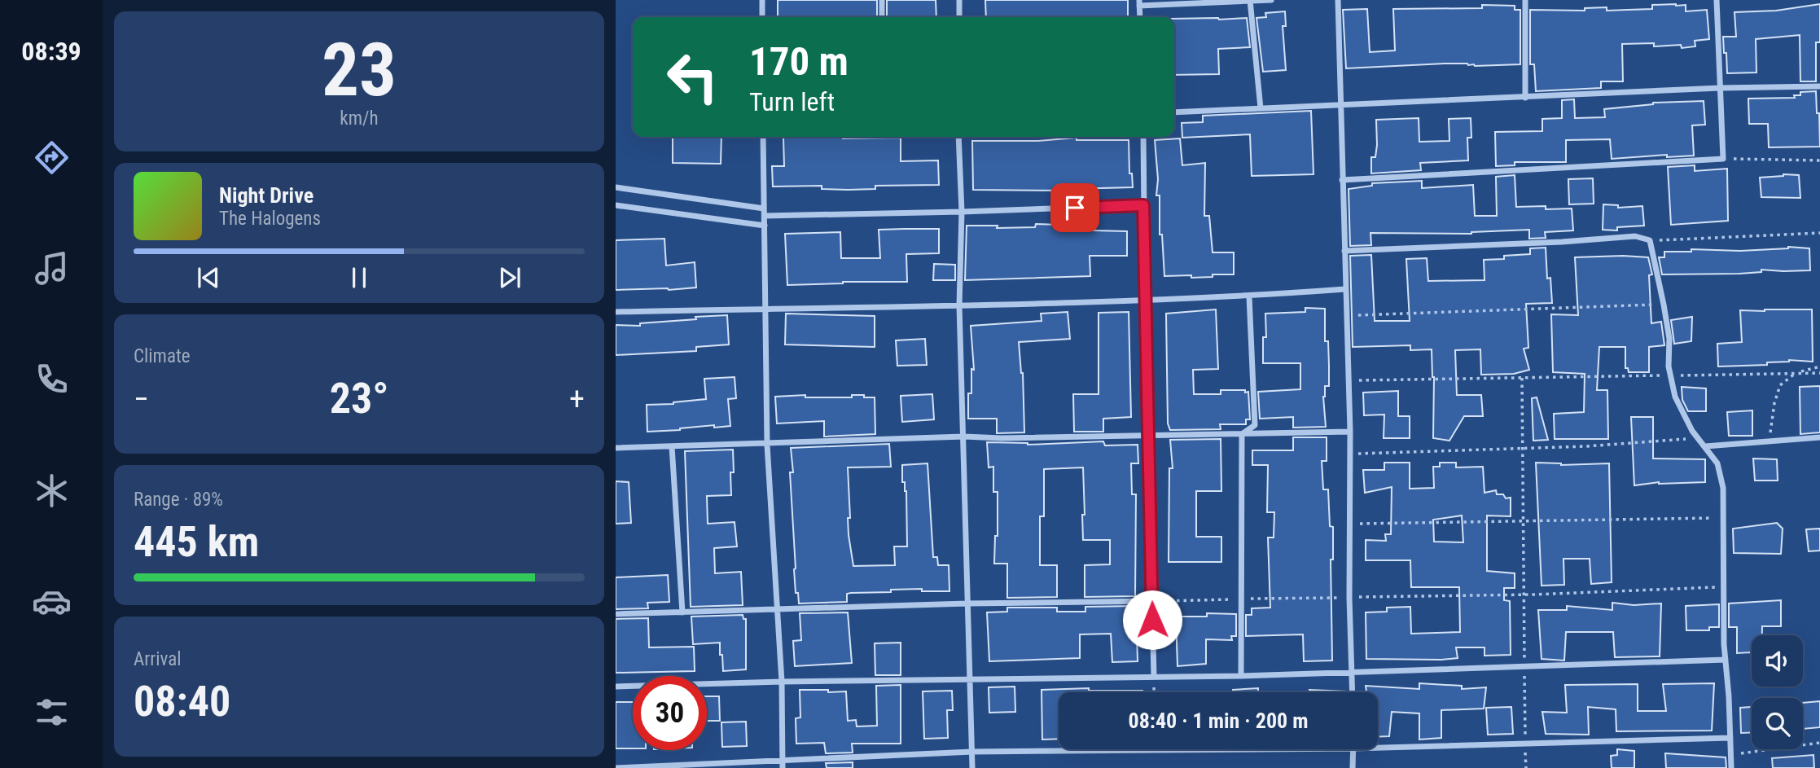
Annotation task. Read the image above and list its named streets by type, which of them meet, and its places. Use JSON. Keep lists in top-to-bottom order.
{
  "page": {
    "tabs": "08:39",
    "tile": [
      ["23", "km/h"],
      "Climate",
      ["Range · 89%", "445 km"],
      ["Arrival", "08:40"]
    ],
    "turn": ["170 m", "Turn left"],
    "song": ["Night Drive", "The Halogens"],
    "heat": ["−", "23°", "+"],
    "limit": "30",
    "trip": "08:40 · 1 min · 200 m"
  }
}
